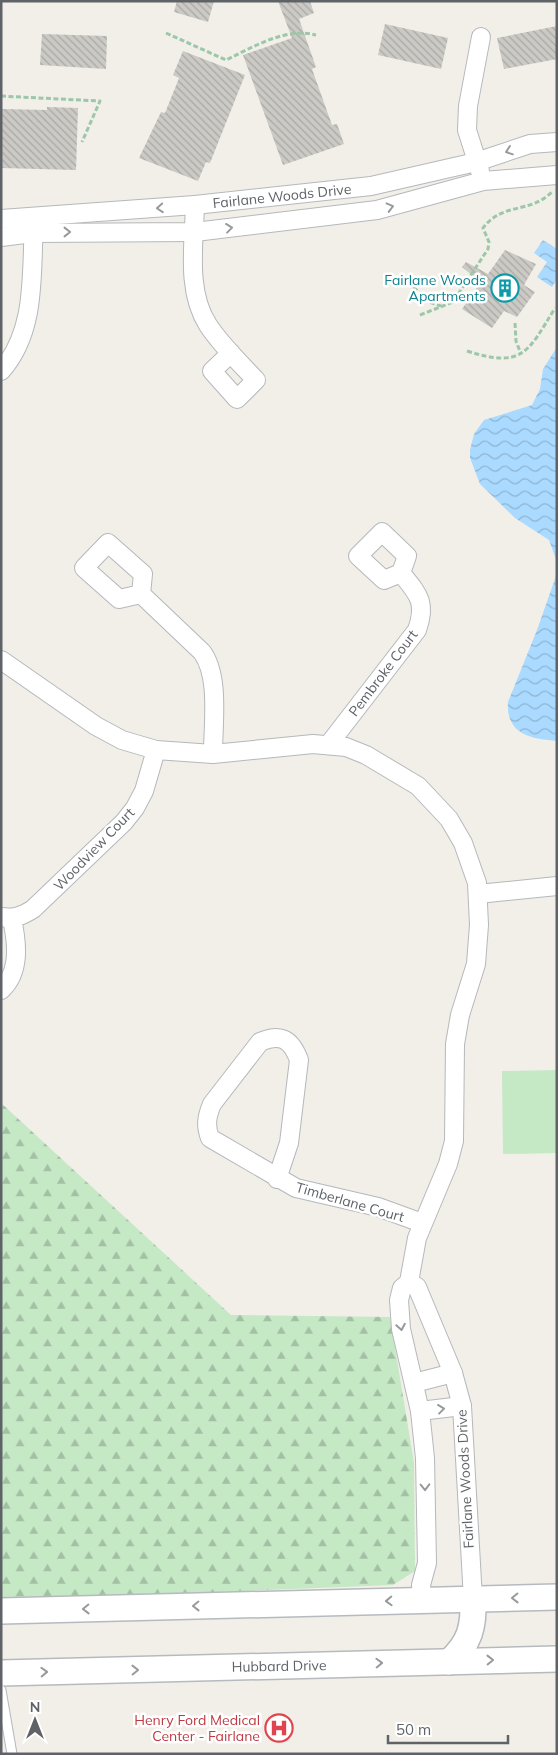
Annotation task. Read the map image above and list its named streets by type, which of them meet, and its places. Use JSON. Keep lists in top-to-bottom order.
{
  "streets": {
    "street": [
      "Fairlane Woods Drive",
      "Pembroke Court",
      "Woodview Court",
      "Timberlane Court",
      "Hubbard Drive"
    ]
  },
  "places": {
    "building": ["Fairlane Woods Apartments"],
    "hospital": ["Henry Ford Medical Center - Fairlane"]
  },
  "scale_bar": "50 m",
  "north": "top"
}
